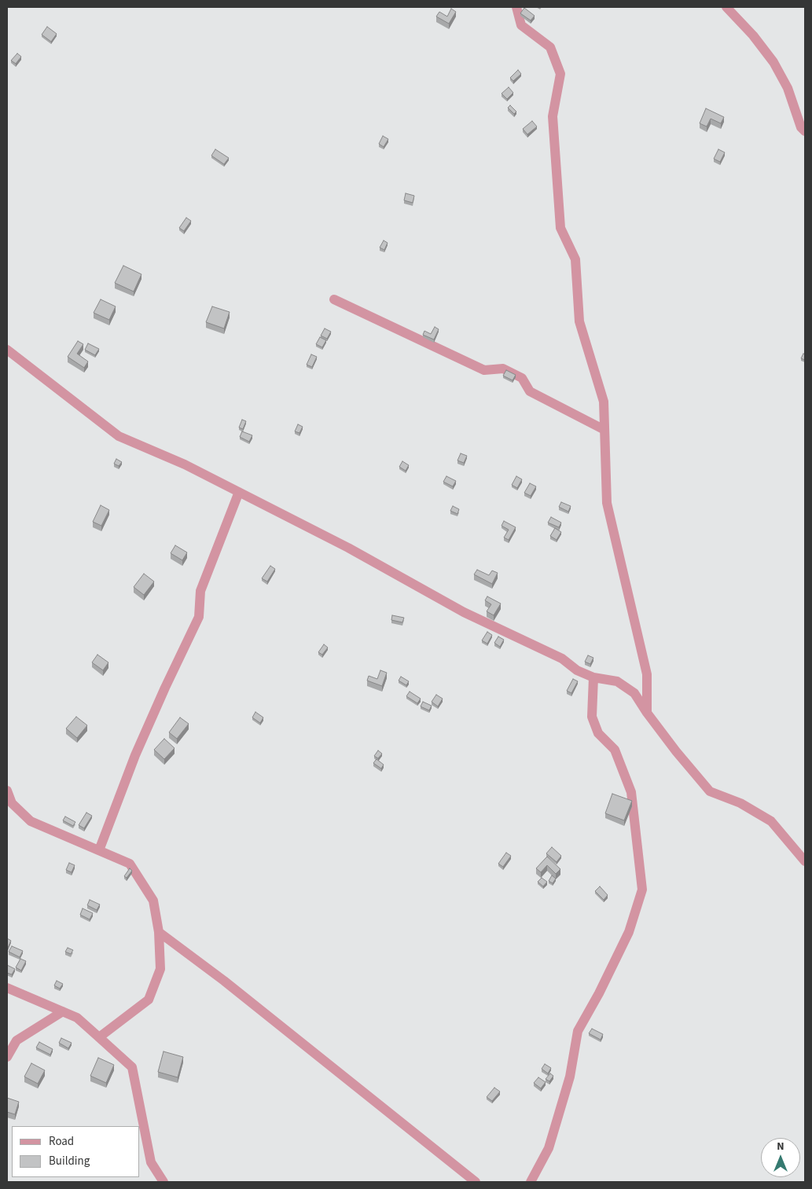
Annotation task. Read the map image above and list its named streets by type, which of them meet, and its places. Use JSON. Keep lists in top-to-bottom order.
{
  "legend": ["Road", "Building"],
  "north": "top"
}
